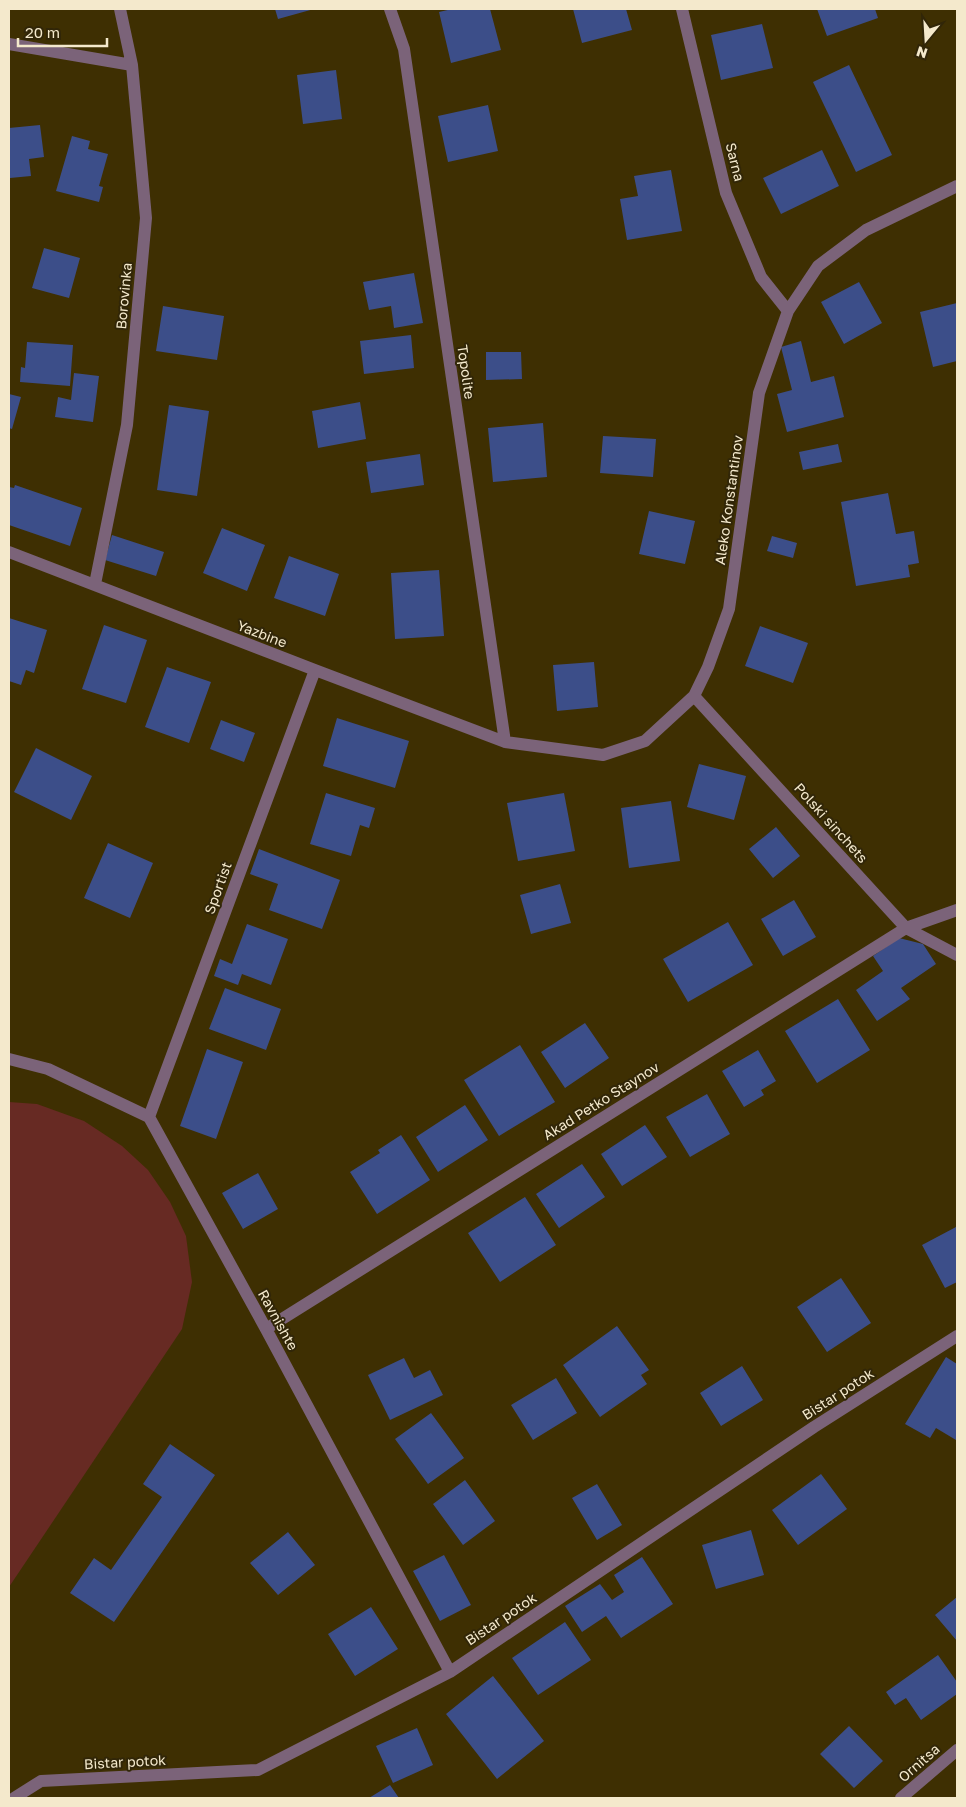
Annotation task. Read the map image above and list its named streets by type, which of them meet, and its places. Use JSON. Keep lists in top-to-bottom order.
{
  "streets": {
    "street": [
      "Sarna",
      "Borovinka",
      "Topolite",
      "Aleko Konstantinov",
      "Yazbine",
      "Polski sinchets",
      "Sportist",
      "Akad Petko Staynov",
      "Ravnishte",
      "Bistar potok",
      "Ornitsa"
    ]
  },
  "crossings": [
    ["Sarna", "Aleko Konstantinov"],
    ["Borovinka", "Yazbine"],
    ["Topolite", "Aleko Konstantinov"],
    ["Topolite", "Yazbine"],
    ["Aleko Konstantinov", "Yazbine"],
    ["Aleko Konstantinov", "Polski sinchets"],
    ["Yazbine", "Sportist"],
    ["Polski sinchets", "Akad Petko Staynov"],
    ["Sportist", "Ravnishte"],
    ["Akad Petko Staynov", "Ravnishte"],
    ["Ravnishte", "Bistar potok"]
  ],
  "scale_bar": "20 m",
  "north": "bottom"
}
